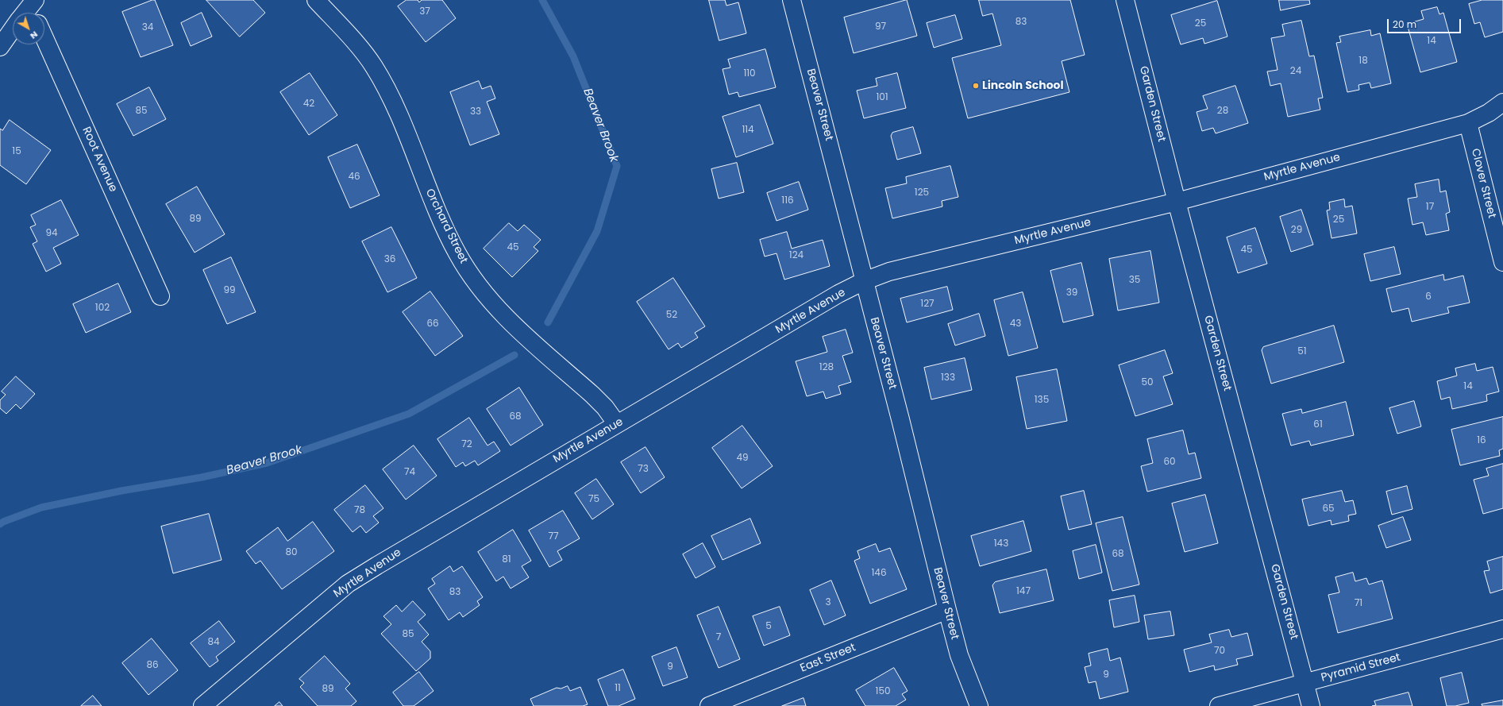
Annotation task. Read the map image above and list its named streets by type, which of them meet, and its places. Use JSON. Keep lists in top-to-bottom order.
{
  "streets": {
    "street": [
      "Garden Street",
      "Beaver Street",
      "Root Avenue",
      "Myrtle Avenue",
      "Clover Street",
      "Orchard Street",
      "East Street",
      "Pyramid Street"
    ]
  },
  "crossings": [
    ["Garden Street", "Myrtle Avenue"],
    ["Garden Street", "Pyramid Street"],
    ["Beaver Street", "Myrtle Avenue"],
    ["Beaver Street", "East Street"],
    ["Myrtle Avenue", "Clover Street"],
    ["Myrtle Avenue", "Orchard Street"]
  ],
  "water": ["Beaver Brook"],
  "places": ["Lincoln School"],
  "house_numbers": [
    "37",
    "83",
    "25",
    "97",
    "34",
    "14",
    "18",
    "24",
    "110",
    "101",
    "42",
    "85",
    "28",
    "33",
    "114",
    "15",
    "46",
    "125",
    "116",
    "17",
    "89",
    "25",
    "29",
    "94",
    "45",
    "45",
    "124",
    "36",
    "35",
    "99",
    "39",
    "6",
    "127",
    "102",
    "52",
    "66",
    "43",
    "51",
    "128",
    "133",
    "50",
    "14",
    "135",
    "68",
    "61",
    "16",
    "72",
    "49",
    "60",
    "73",
    "74",
    "75",
    "65",
    "78",
    "77",
    "143",
    "80",
    "68",
    "81",
    "146",
    "147",
    "83",
    "3",
    "71",
    "5",
    "85",
    "7",
    "84",
    "70",
    "86",
    "9",
    "9",
    "11",
    "89",
    "150"
  ],
  "scale_bar": "20 m",
  "north": "bottom right"
}
